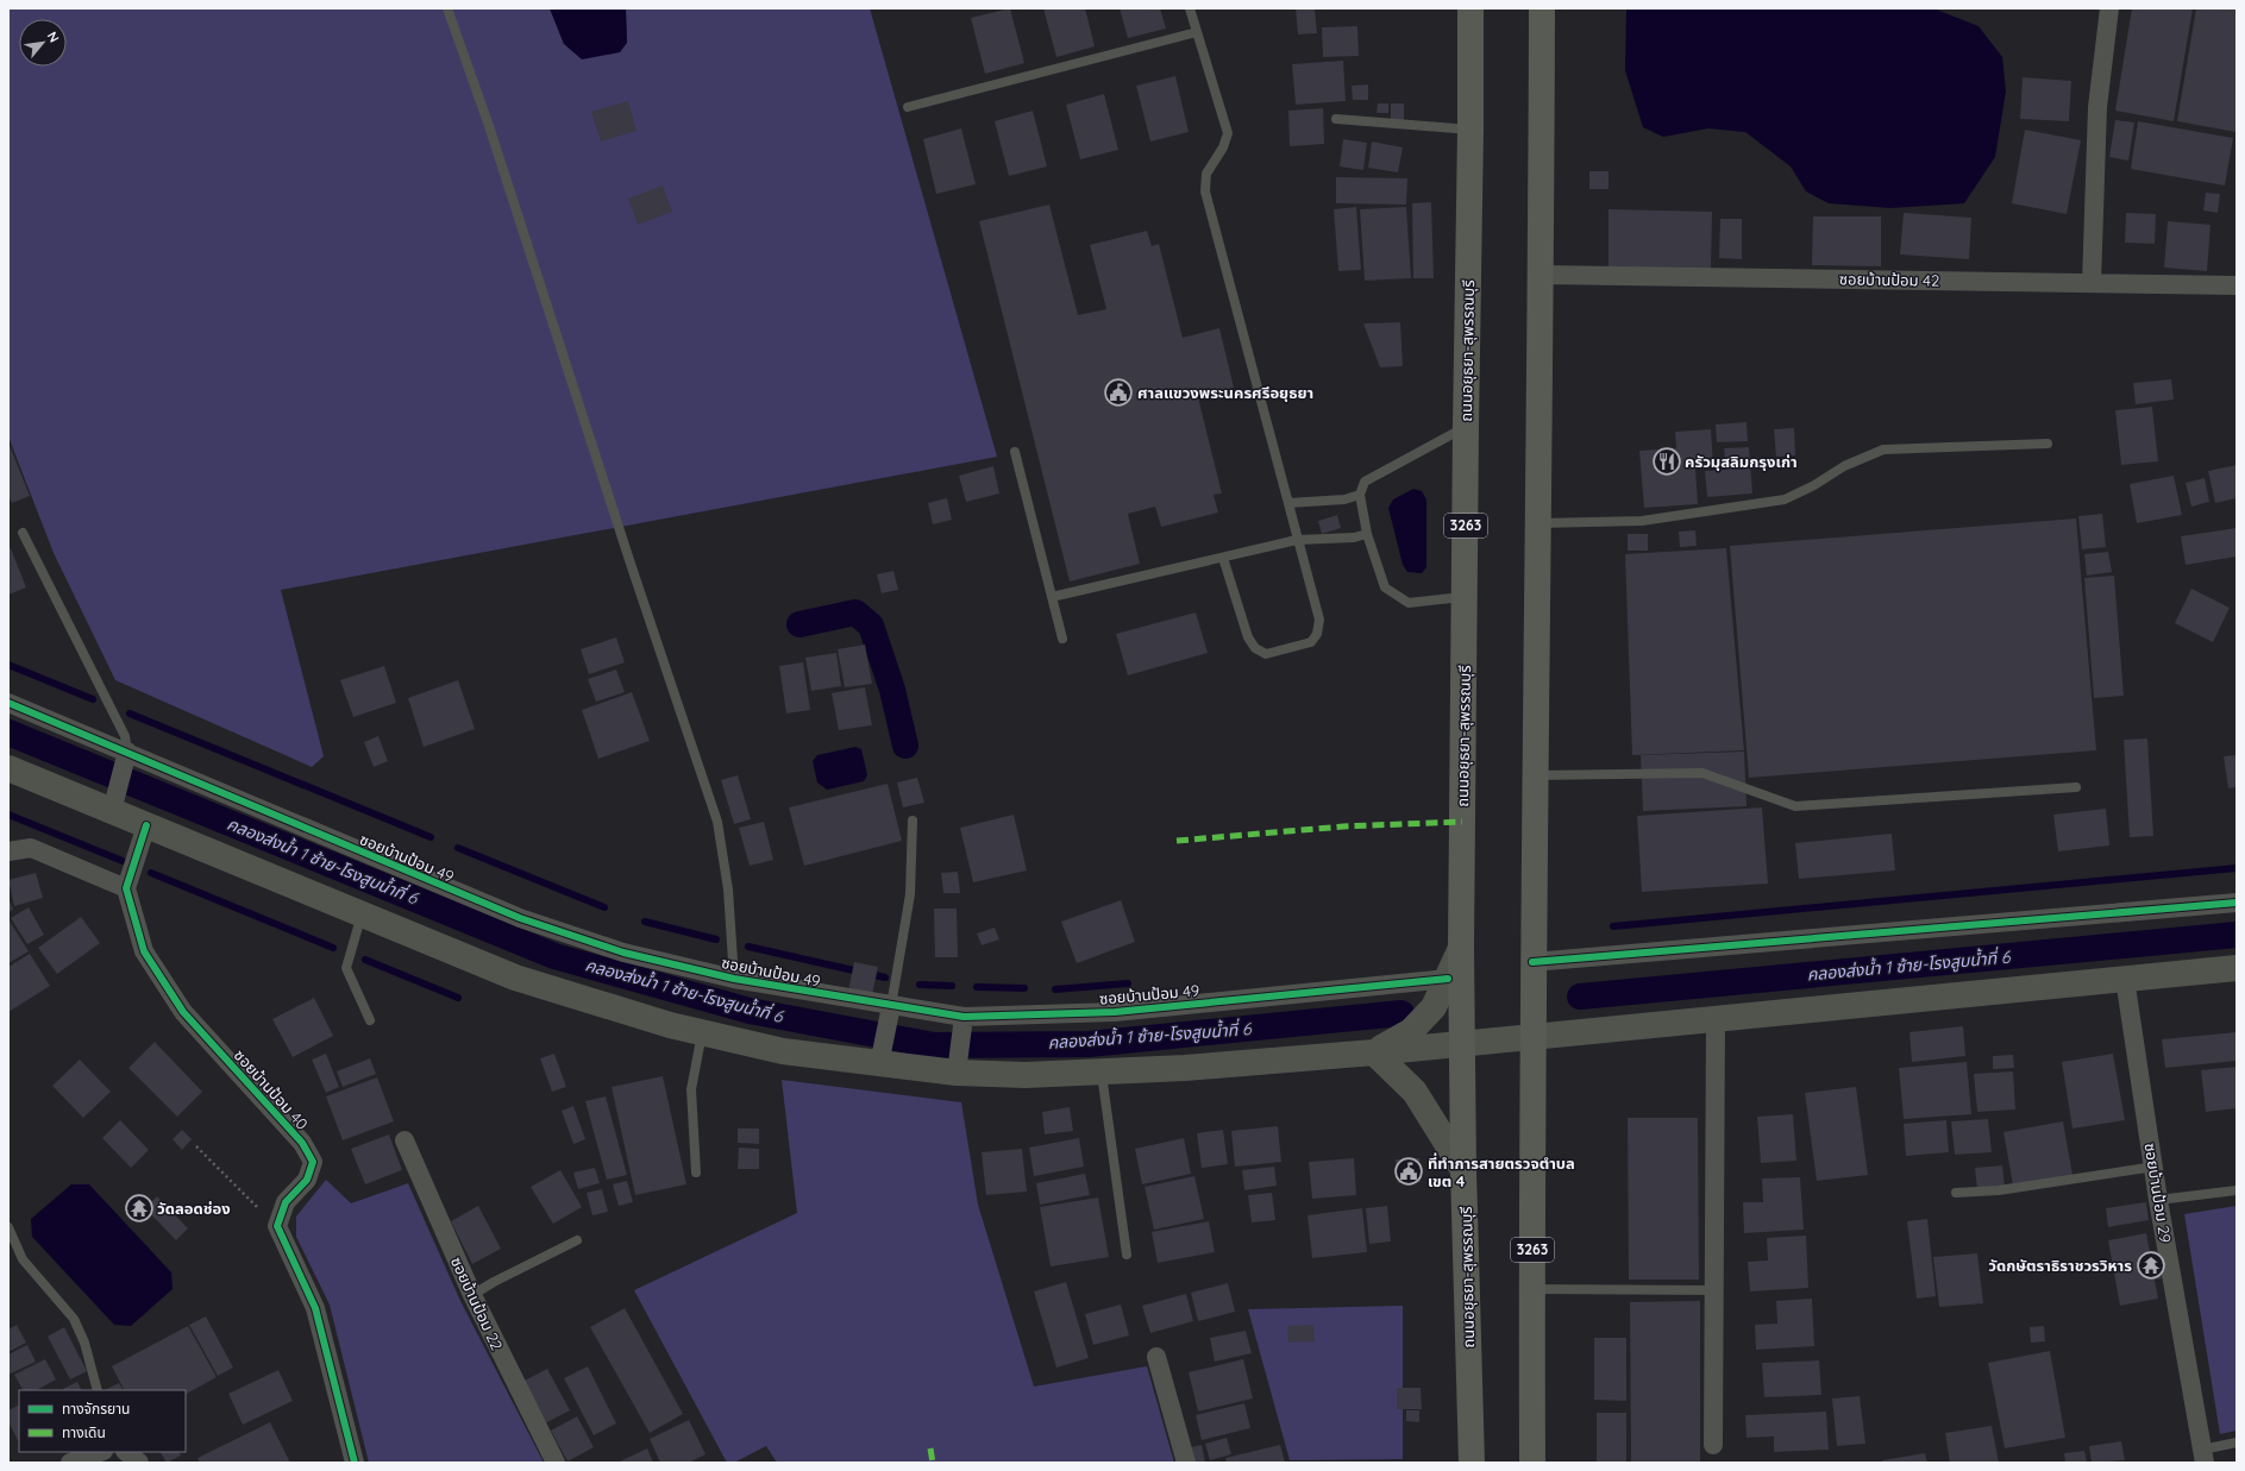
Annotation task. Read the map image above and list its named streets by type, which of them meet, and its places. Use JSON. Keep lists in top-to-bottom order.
{
  "streets": {
    "main road": ["ถนนอยุธยา-สุพรรณบุรี", "3263"],
    "street": [
      "ซอยบ้านป้อม 42",
      "ซอยบ้านป้อม 49",
      "ซอยบ้านป้อม 40",
      "ซอยบ้านป้อม 29",
      "ซอยบ้านป้อม 22"
    ]
  },
  "crossings": [
    ["ซอยบ้านป้อม 42", "3263"]
  ],
  "water": ["คลองส่งน้ำ 1 ซ้าย-โรงสูบน้ำที่ 6"],
  "places": {
    "public building": ["ศาลแขวงพระนครศรีอยุธยา", "ที่ทำการสายตรวจตำบล เขต 4"],
    "restaurant": ["ครัวมุสลิมกรุงเก่า"],
    "temple": ["วัดลอดช่อง", "วัดกษัตราธิราชวรวิหาร"]
  },
  "legend": ["ทางจักรยาน", "ทางเดิน"],
  "north": "top right"
}
